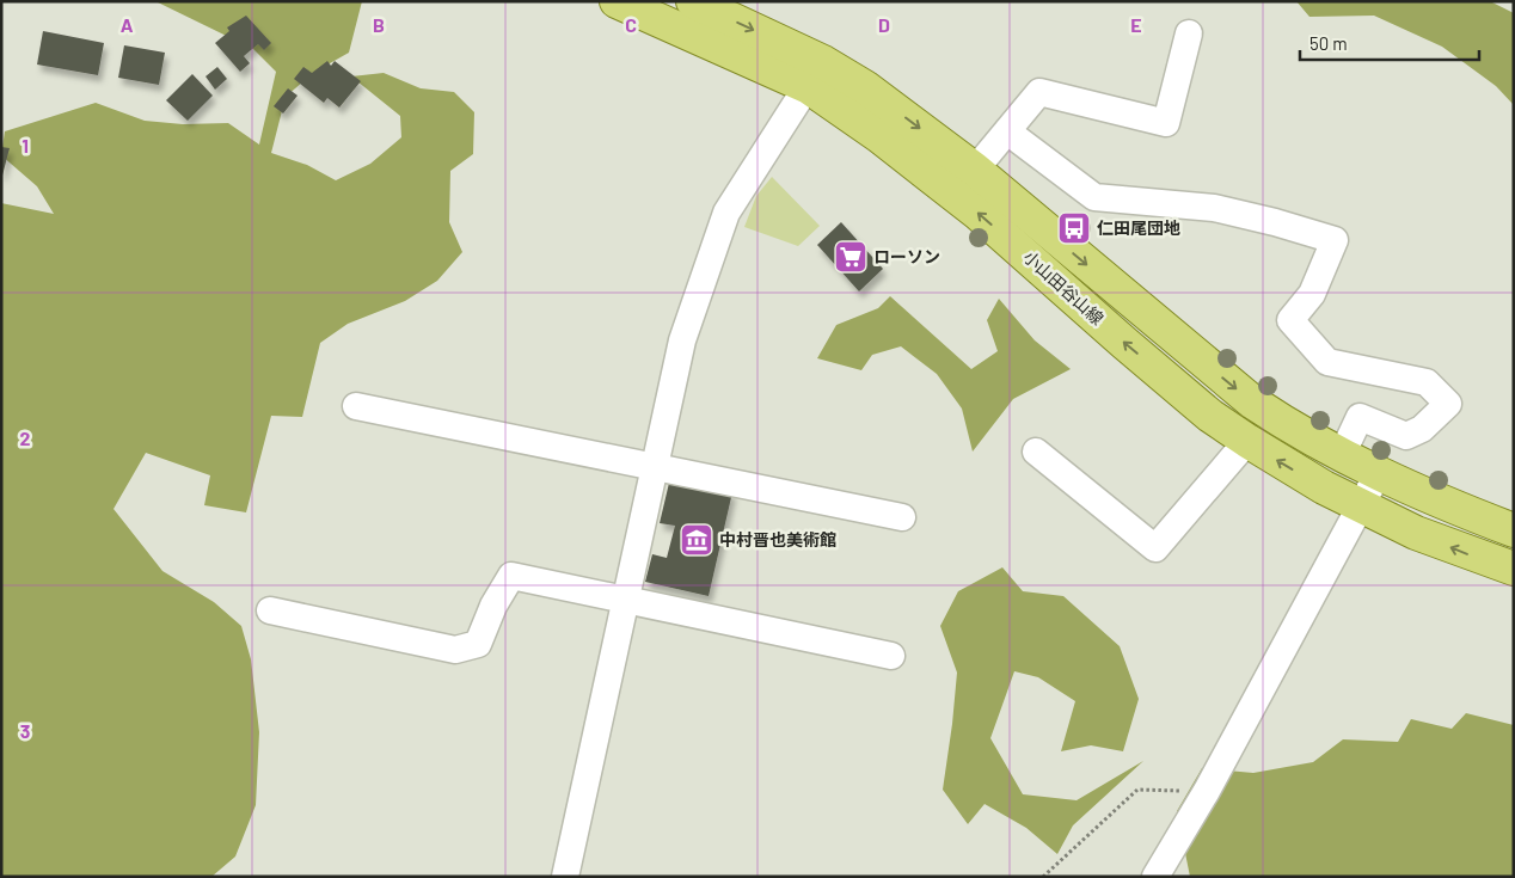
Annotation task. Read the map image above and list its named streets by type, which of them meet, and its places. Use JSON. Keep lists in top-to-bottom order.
{
  "streets": {
    "main road": ["小山田谷山線"]
  },
  "places": {
    "bus stop": ["仁田尾団地"],
    "supermarket": ["ローソン"],
    "museum": ["中村晋也美術館"]
  },
  "scale_bar": "50 m",
  "grid": {
    "columns": [
      "A",
      "B",
      "C",
      "D",
      "E"
    ],
    "rows": ["1", "2", "3"]
  }
}
